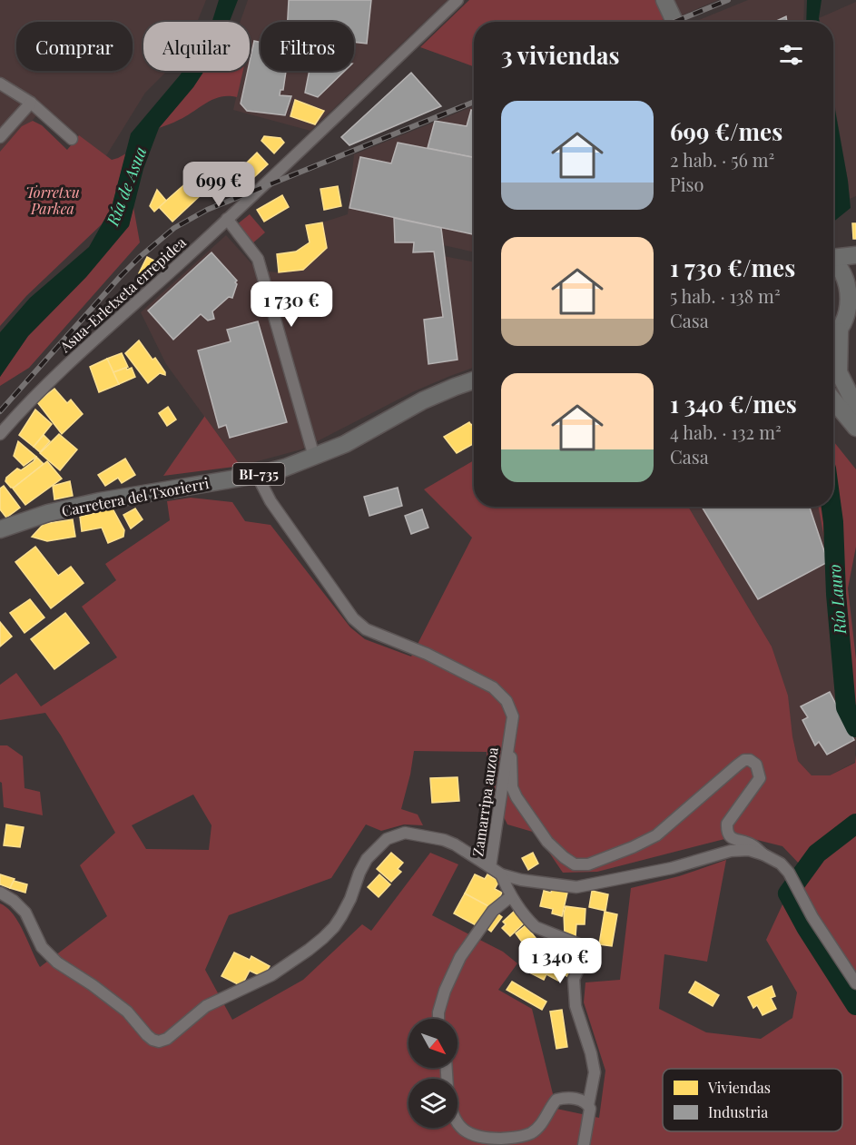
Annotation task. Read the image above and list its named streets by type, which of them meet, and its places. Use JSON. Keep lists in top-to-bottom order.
{
  "streets": {
    "main road": ["BI-735", "Carretera del Txorierri"],
    "street": ["Asua-Erletxeta errepidea", "Zamarripa auzoa"]
  },
  "crossings": [
    ["Carretera del Txorierri", "Zamarripa auzoa"]
  ],
  "water": ["Ría de Asua", "Río Lauro"],
  "parks": ["Torretxu Parkea"],
  "legend": ["Viviendas", "Industria"],
  "north": "bottom right",
  "page": {
    "chip": ["Comprar", "Alquilar", "Filtros"],
    "heading": "3 viviendas",
    "list": [
      {
        "name": "699 €/mes",
        "note": "2 hab. · 56 m² · Piso"
      },
      {
        "name": "1 730 €/mes",
        "note": "5 hab. · 138 m² · Casa"
      },
      {
        "name": "1 340 €/mes",
        "note": "4 hab. · 132 m² · Casa"
      }
    ],
    "price": ["699 €", "1 730 €", "1 340 €"]
  }
}
